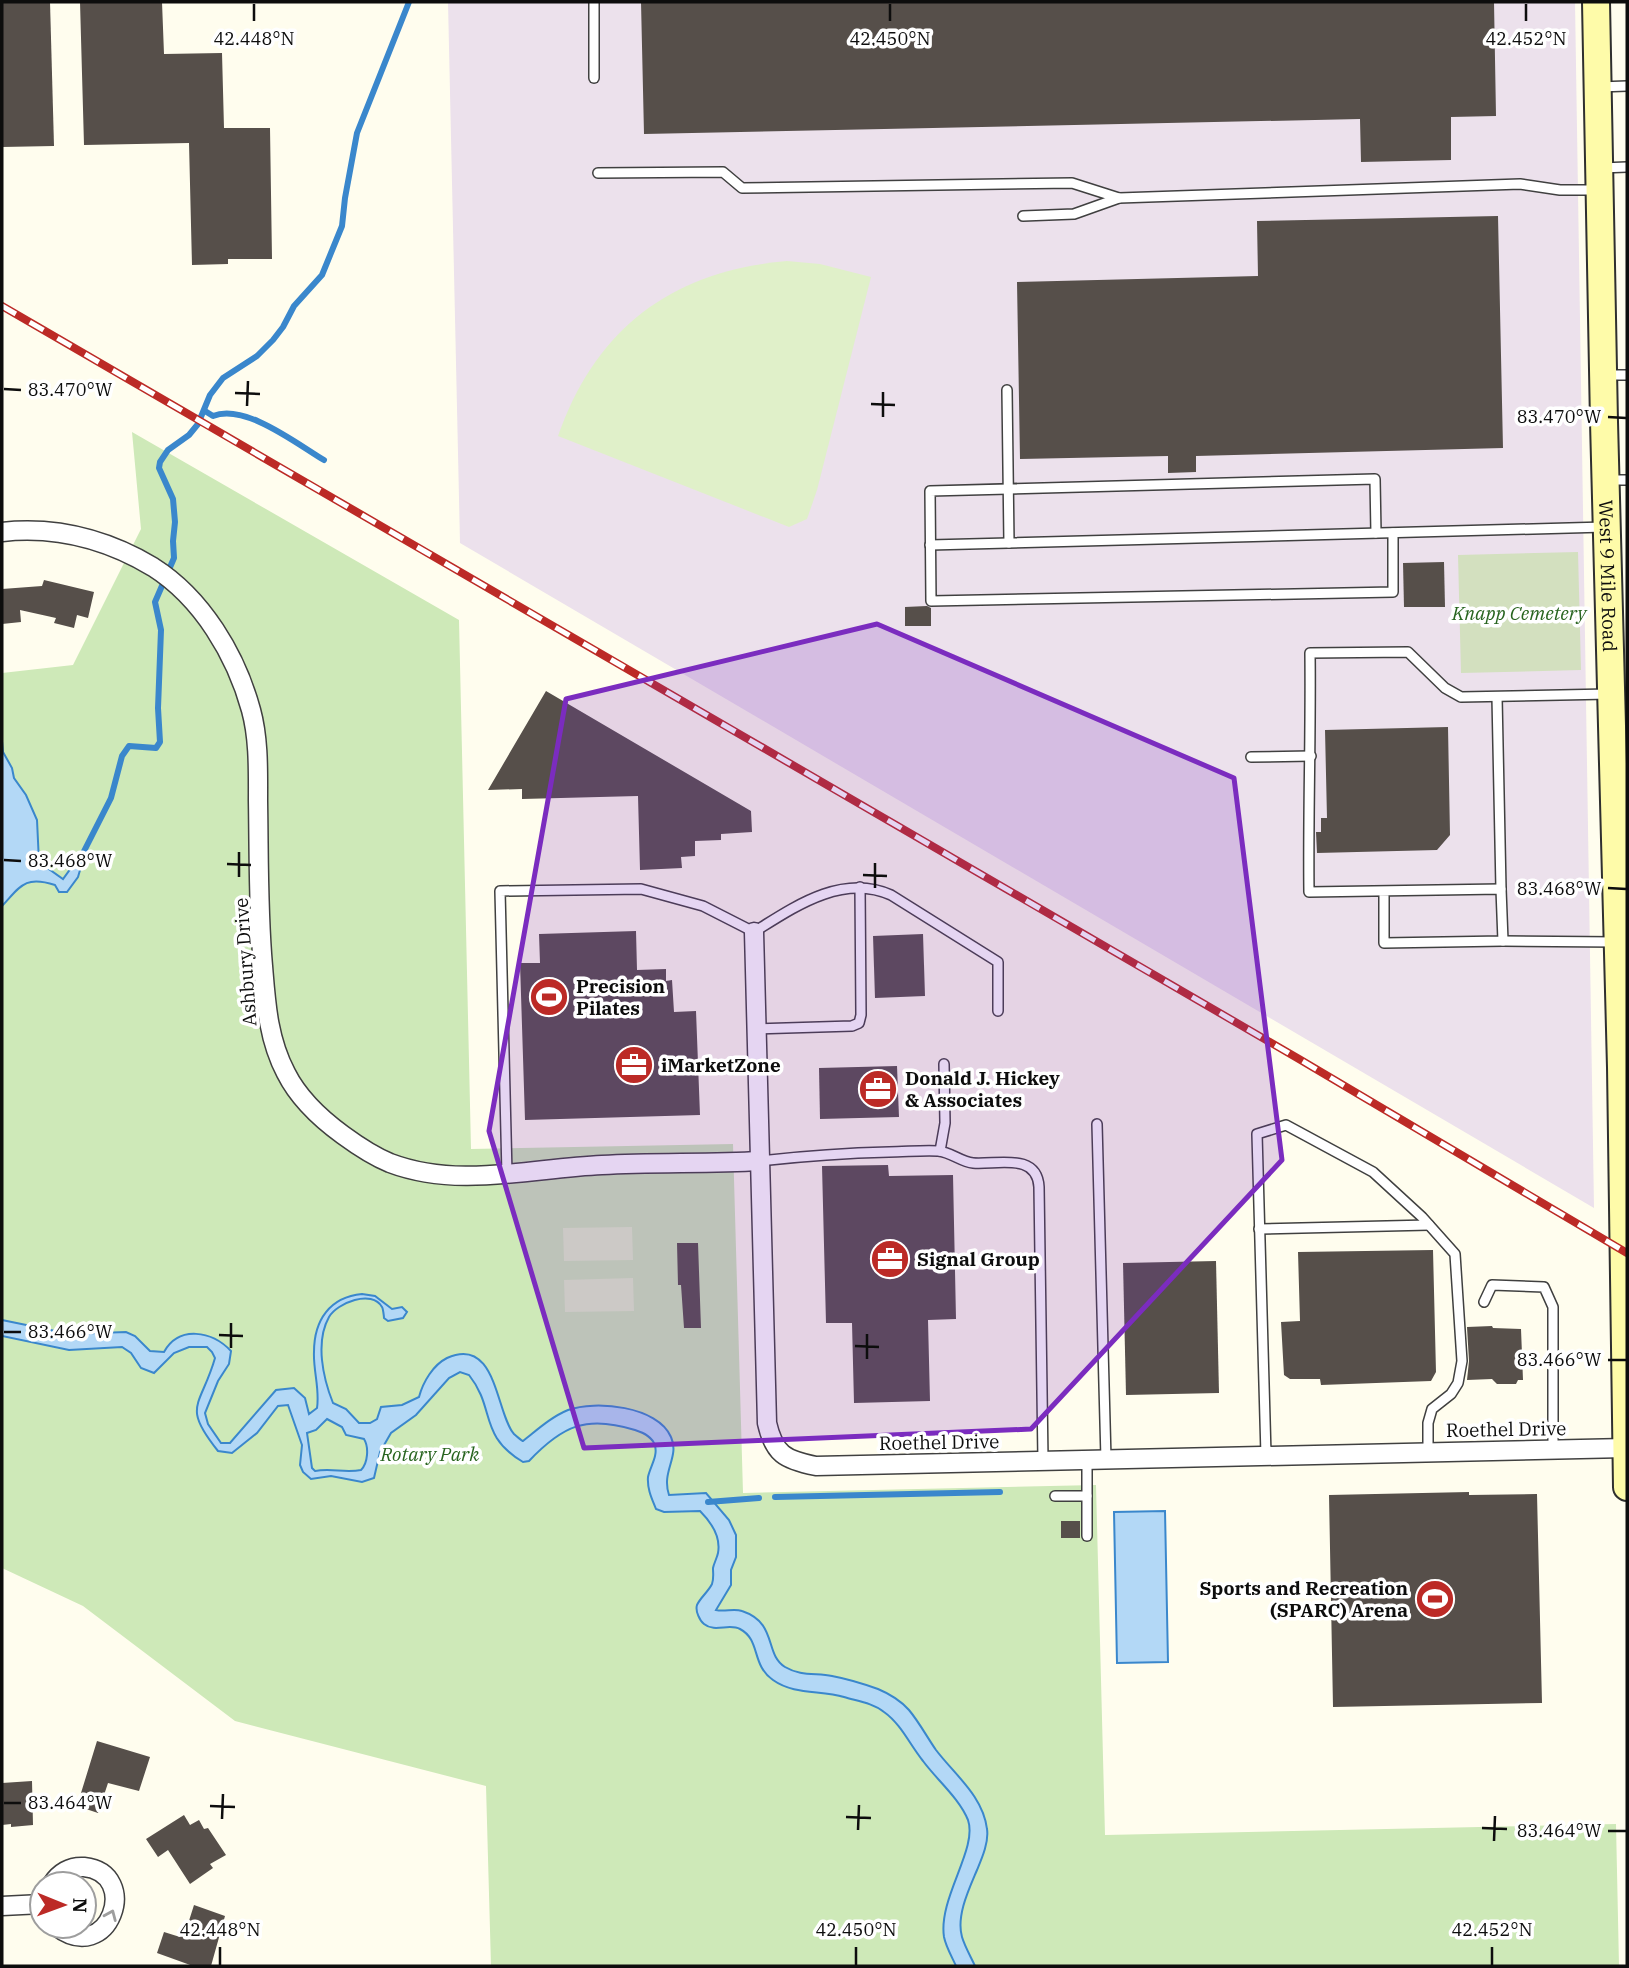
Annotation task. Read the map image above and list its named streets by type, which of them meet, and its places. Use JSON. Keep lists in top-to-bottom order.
{
  "streets": {
    "street": ["West 9 Mile Road", "Ashbury Drive", "Roethel Drive"]
  },
  "crossings": [
    ["West 9 Mile Road", "Roethel Drive"],
    ["Ashbury Drive", "Roethel Drive"]
  ],
  "parks": ["Knapp Cemetery", "Rotary Park"],
  "places": {
    "sports": ["Precision Pilates", "Sports and Recreation (SPARC) Arena"],
    "office": ["iMarketZone", "Donald J. Hickey & Associates", "Signal Group"]
  },
  "north": "right",
  "coordinates": [
    "42.448°N",
    "42.450°N",
    "42.452°N",
    "83.470°W",
    "83.468°W",
    "83.466°W",
    "83.464°W"
  ]
}
